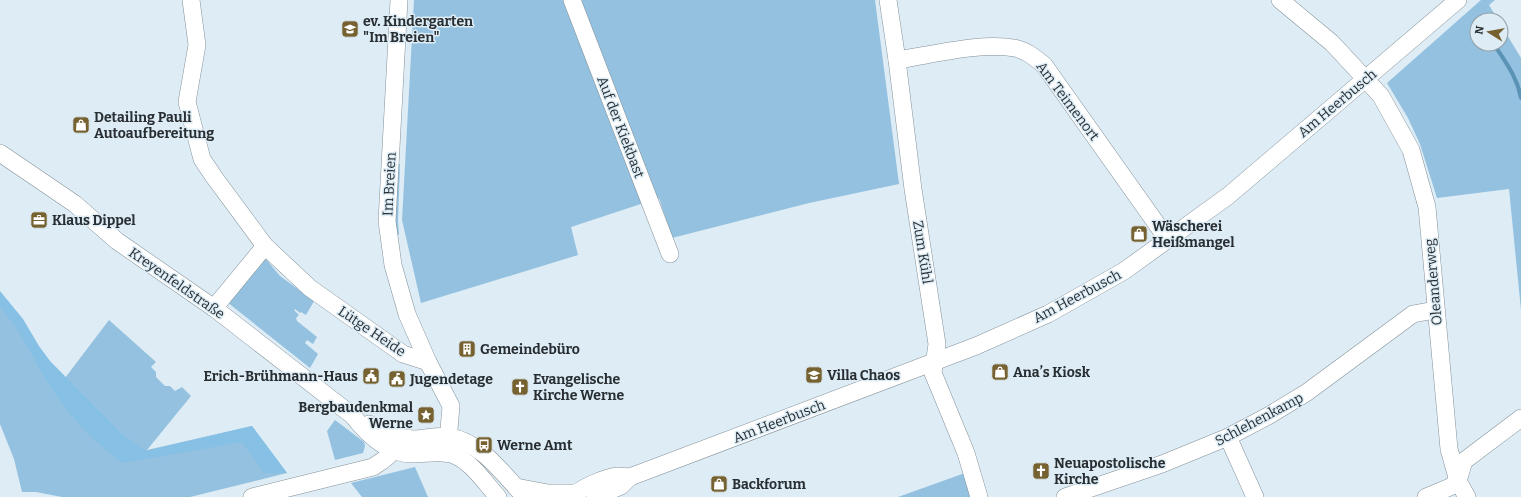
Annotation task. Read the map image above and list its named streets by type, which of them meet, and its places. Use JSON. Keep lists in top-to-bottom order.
{
  "streets": {
    "street": [
      "Am Teimenort",
      "Am Heerbusch",
      "Auf der Kiekbast",
      "Im Breien",
      "Zum Kühl",
      "Oleanderweg",
      "Kreyenfeldstraße",
      "Lütge Heide",
      "Schlehenkamp"
    ]
  },
  "crossings": [
    ["Am Teimenort", "Am Heerbusch"],
    ["Am Teimenort", "Zum Kühl"],
    ["Am Heerbusch", "Zum Kühl"],
    ["Am Heerbusch", "Oleanderweg"],
    ["Am Heerbusch", "Kreyenfeldstraße"],
    ["Im Breien", "Lütge Heide"],
    ["Oleanderweg", "Schlehenkamp"]
  ],
  "places": {
    "school or university": ["ev. Kindergarten \"Im Breien\"", "Villa Chaos"],
    "shop": [
      "Detailing Pauli Autoaufbereitung",
      "Wäscherei Heißmangel",
      "Anaʼs Kiosk",
      "Backforum"
    ],
    "office": ["Klaus Dippel"],
    "building": ["Gemeindebüro"],
    "public building": ["Erich-Brühmann-Haus", "Jugendetage"],
    "church": ["Evangelische Kirche Werne", "Neuapostolische Kirche"],
    "place": ["Bergbaudenkmal Werne"],
    "bus stop": ["Werne Amt"]
  },
  "north": "left"
}
